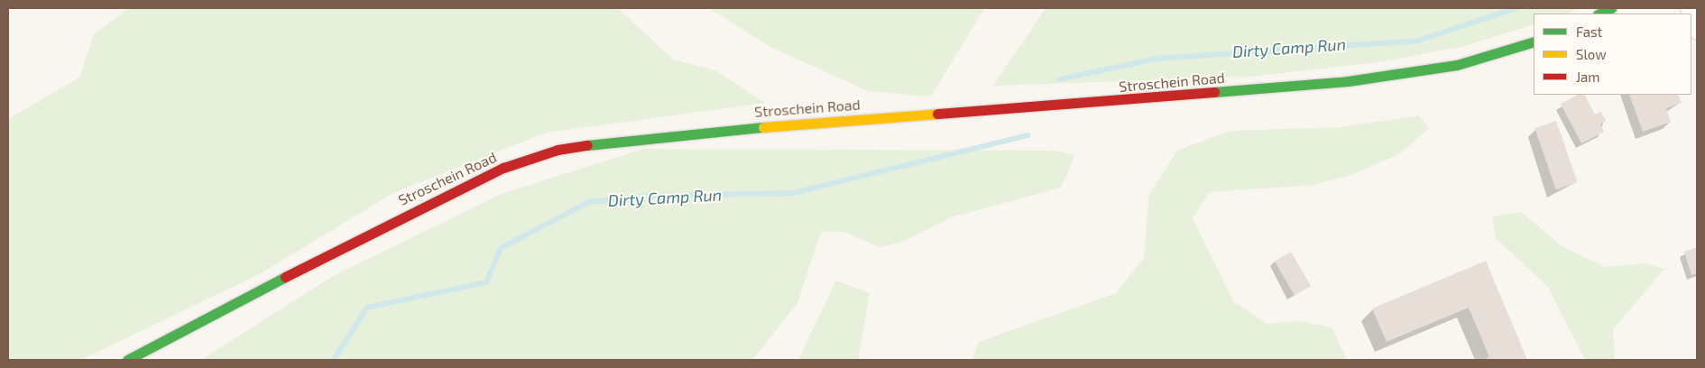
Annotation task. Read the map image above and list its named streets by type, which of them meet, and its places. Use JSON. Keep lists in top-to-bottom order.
{
  "streets": {
    "street": ["Stroschein Road"]
  },
  "water": ["Dirty Camp Run"],
  "legend": ["Fast", "Slow", "Jam"]
}
